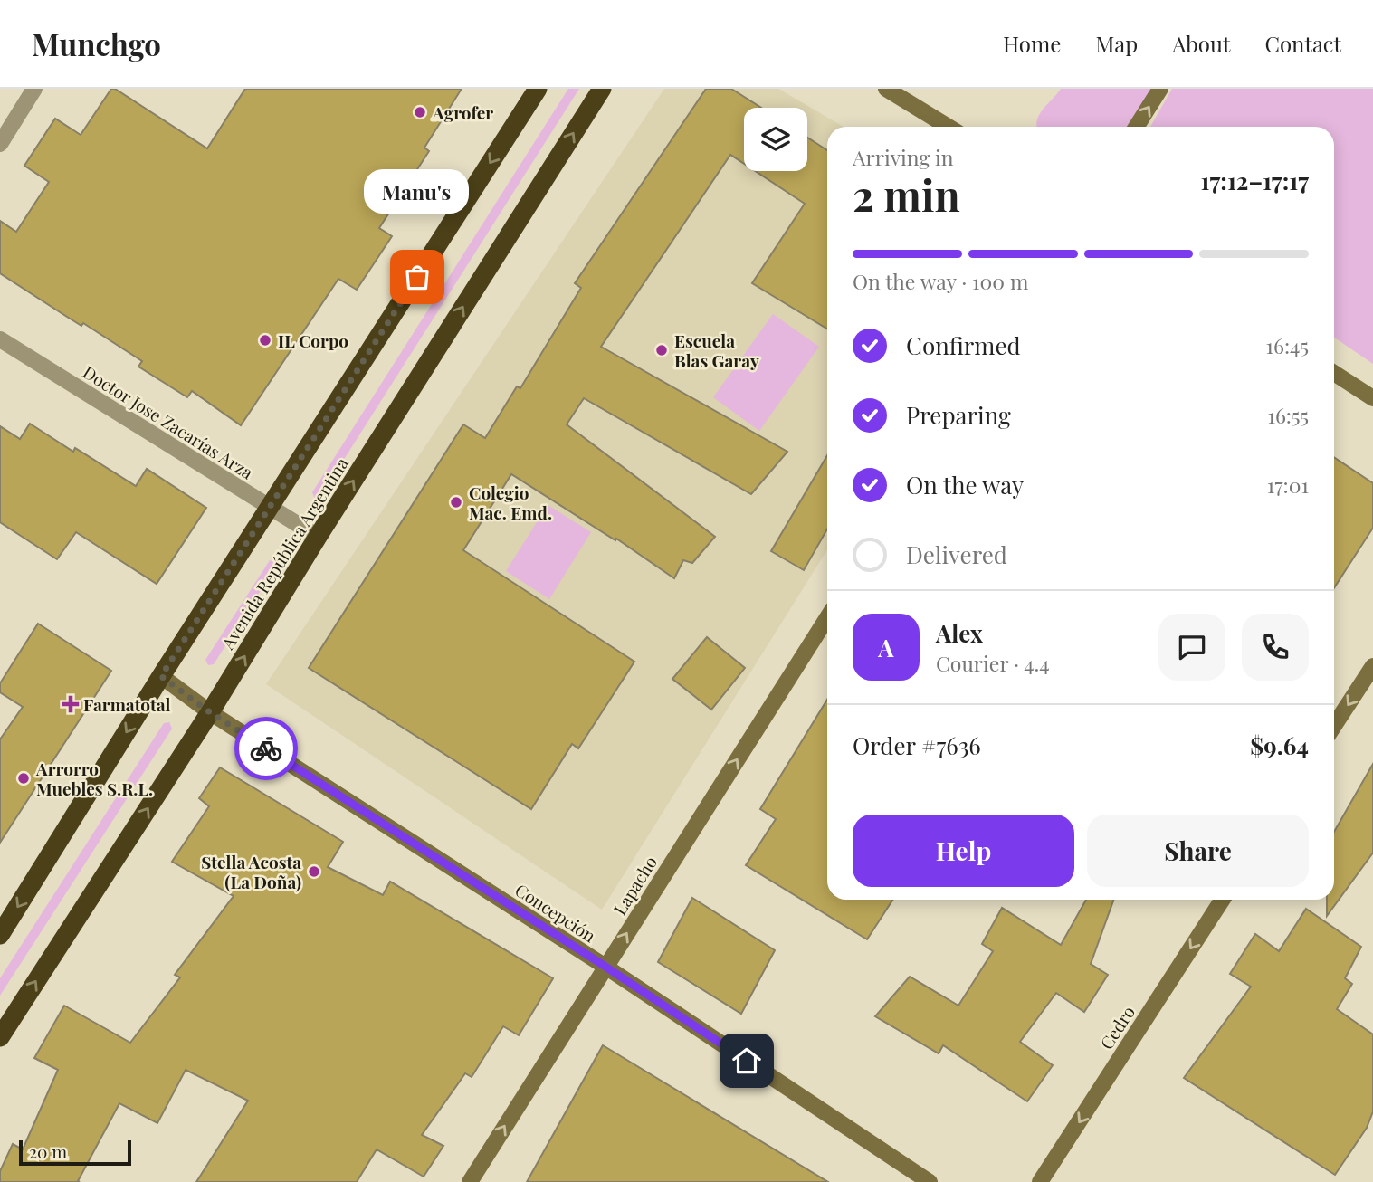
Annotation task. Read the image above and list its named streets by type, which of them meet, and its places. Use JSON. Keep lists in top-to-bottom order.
{
  "streets": {
    "highway": ["Avenida República Argentina"],
    "street": [
      "Doctor Jose Zacarías Arza",
      "Lapacho",
      "Concepción",
      "Cedro"
    ]
  },
  "crossings": [
    ["Doctor Jose Zacarías Arza", "Avenida República Argentina"],
    ["Avenida República Argentina", "Concepción"],
    ["Lapacho", "Concepción"]
  ],
  "one_way": ["Lapacho", "Cedro"],
  "places": {
    "other": [
      "Agrofer",
      "Manu's",
      "IL Corpo",
      "Escuela Blas Garay",
      "Colegio Mac. Emd.",
      "Arrorro Muebles S.R.L.",
      "Stella Acosta (La Doña)"
    ],
    "health": ["Farmatotal"]
  },
  "scale_bar": "20 m",
  "page": {
    "header": "Munchgo",
    "nav": [
      "Home",
      "Map",
      "About",
      "Contact"
    ],
    "heading": ["2 min", "Arriving in", "17:12–17:17"],
    "panel": [
      "Alex",
      "Courier · 4.4",
      "Order #7636",
      "$9.64"
    ],
    "bubble": "Manu's",
    "bar": "On the way · 100 m",
    "list": [
      ["Confirmed", "16:45"],
      ["Preparing", "16:55"],
      ["On the way", "17:01"],
      "Delivered"
    ],
    "round": "A",
    "buttons": ["Help", "Share"],
    "scale": "20 m"
  }
}
